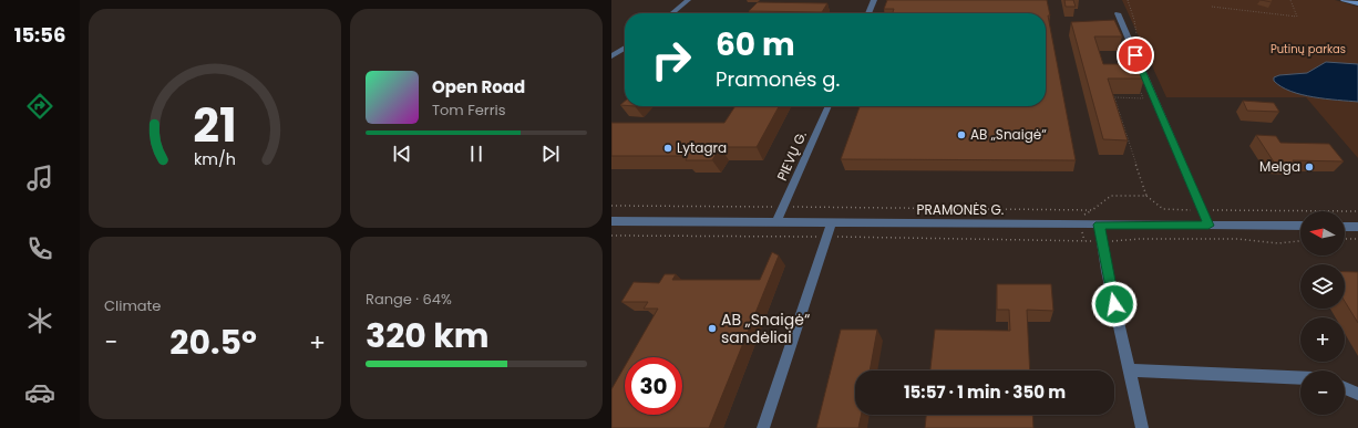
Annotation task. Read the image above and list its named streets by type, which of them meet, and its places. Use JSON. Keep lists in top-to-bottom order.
{
  "streets": {
    "street": ["PIEVŲ G.", "PRAMONĖS G."]
  },
  "crossings": [
    ["PIEVŲ G.", "PRAMONĖS G."]
  ],
  "parks": ["Putinų parkas"],
  "places": [
    "AB „Snaigė“",
    "Lytagra",
    "Melga",
    "AB „Snaigė“ sandėliai"
  ],
  "north": "left",
  "page": {
    "tabs": "15:56",
    "turn": ["60 m", "Pramonės g."],
    "song": ["Open Road", "Tom Ferris"],
    "map_buttons": ["+", "−"],
    "tile": [
      "Climate",
      ["Range · 64%", "320 km"]
    ],
    "heat": ["−", "20.5°", "+"],
    "limit": "30",
    "trip": "15:57 · 1 min · 350 m",
    "gauge": ["21", "km/h"]
  }
}
